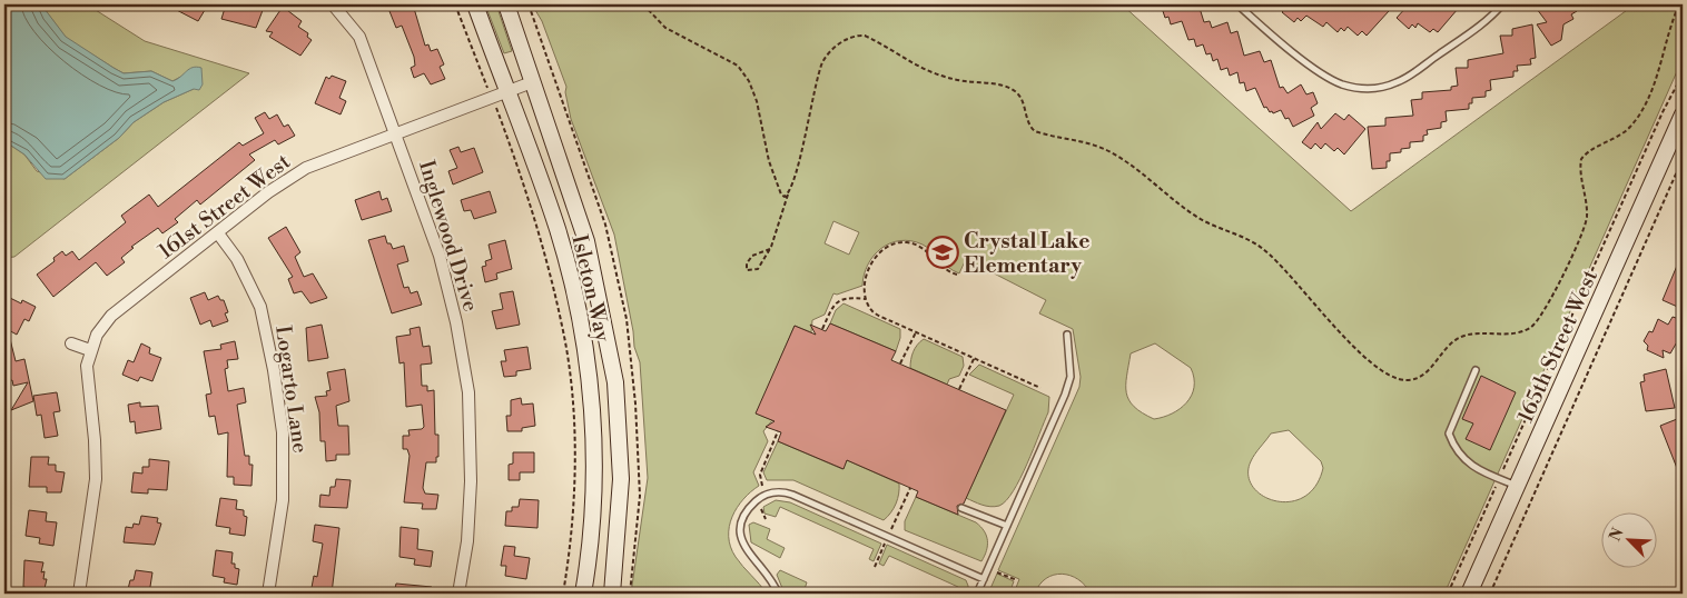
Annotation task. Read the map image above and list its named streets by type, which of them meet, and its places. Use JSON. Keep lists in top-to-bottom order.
{
  "streets": {
    "main road": ["Isleton Way", "165th Street West"],
    "street": ["161st Street West", "Inglewood Drive", "Logarto Lane"]
  },
  "crossings": [
    ["161st Street West", "Inglewood Drive"],
    ["161st Street West", "Isleton Way"],
    ["161st Street West", "Logarto Lane"]
  ],
  "places": {
    "school or university": ["Crystal Lake Elementary"]
  },
  "north": "top left"
}
